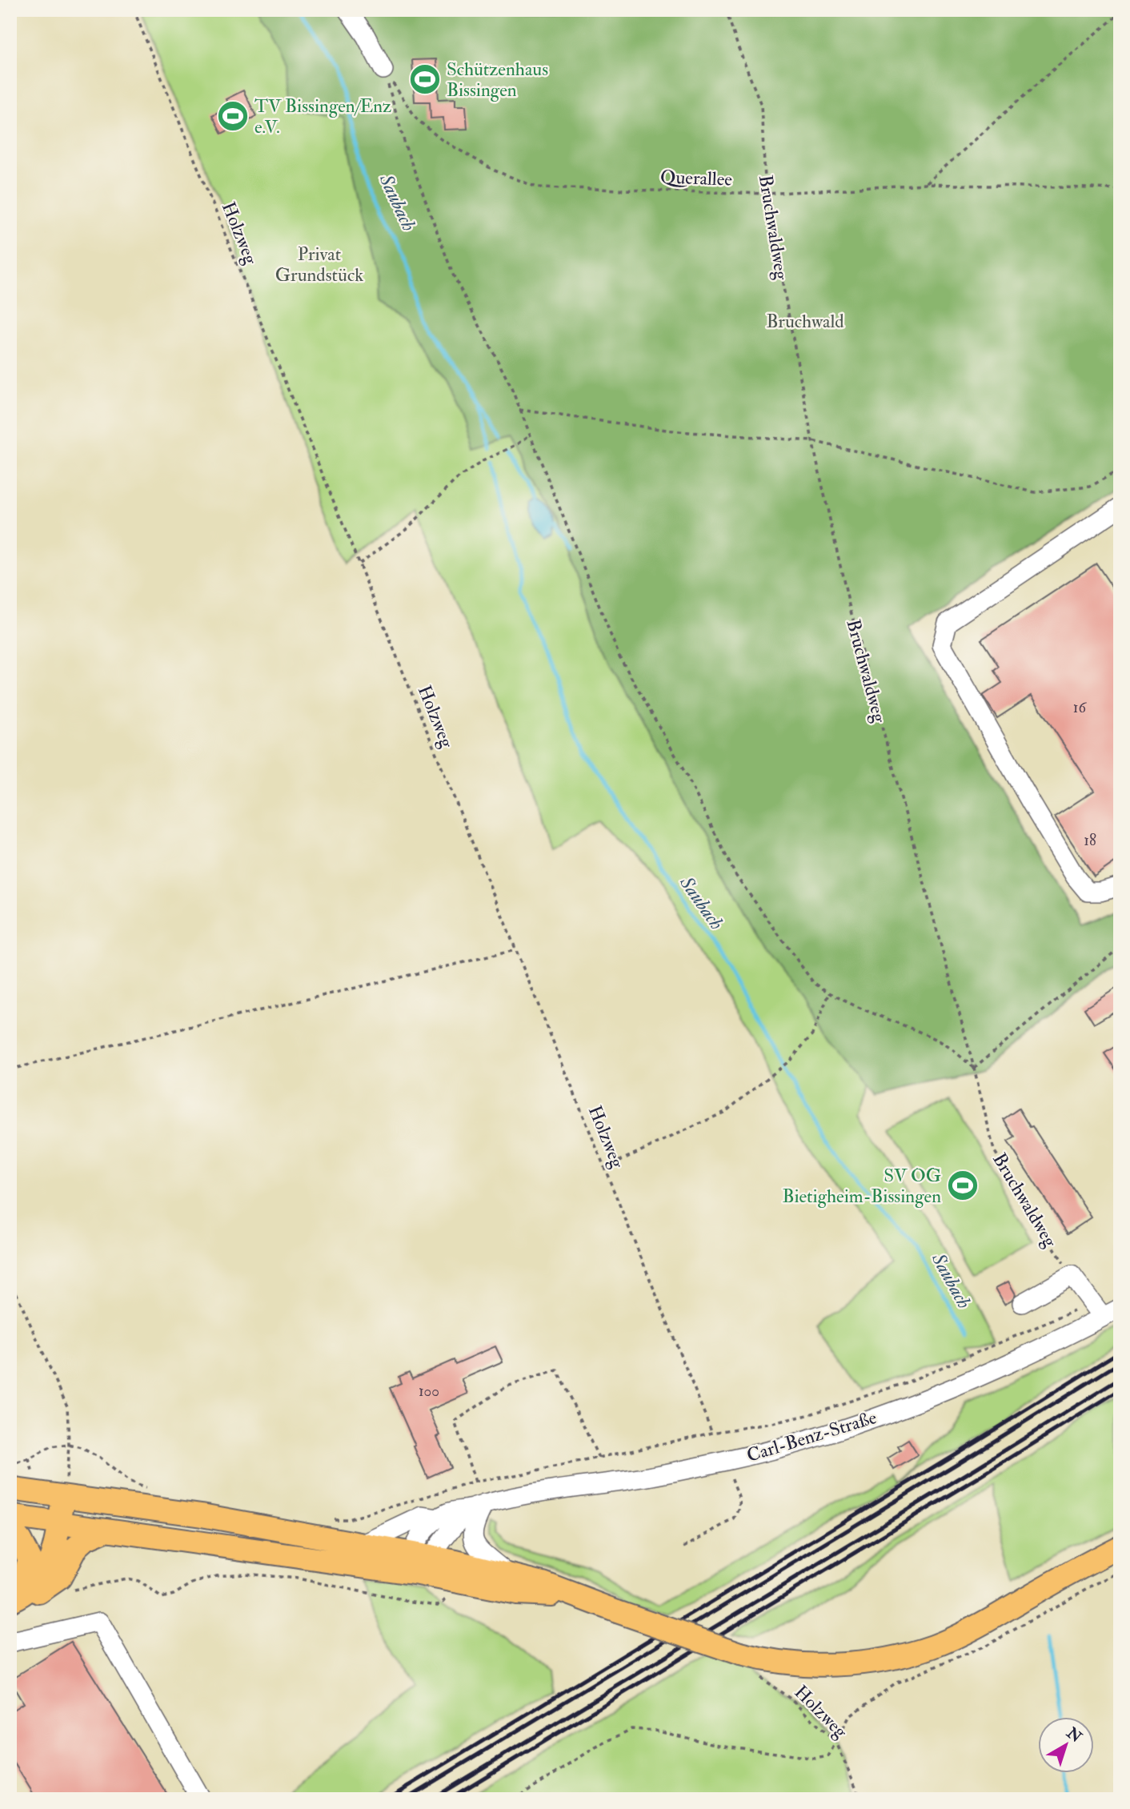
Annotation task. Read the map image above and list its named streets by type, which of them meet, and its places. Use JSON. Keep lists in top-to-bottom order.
{
  "streets": {
    "street": ["Carl-Benz-Straße"],
    "path": ["Querallee", "Bruchwaldweg", "Holzweg"]
  },
  "crossings": [
    ["Querallee", "Bruchwaldweg"]
  ],
  "water": ["Saubach"],
  "parks": ["Privat Grundstück", "Bruchwald"],
  "places": {
    "sports": ["Schützenhaus Bissingen", "TV Bissingen/Enz e.V.", "SV OG Bietigheim-Bissingen"]
  },
  "house_numbers": ["16", "18", "100"],
  "north": "top right"
}
